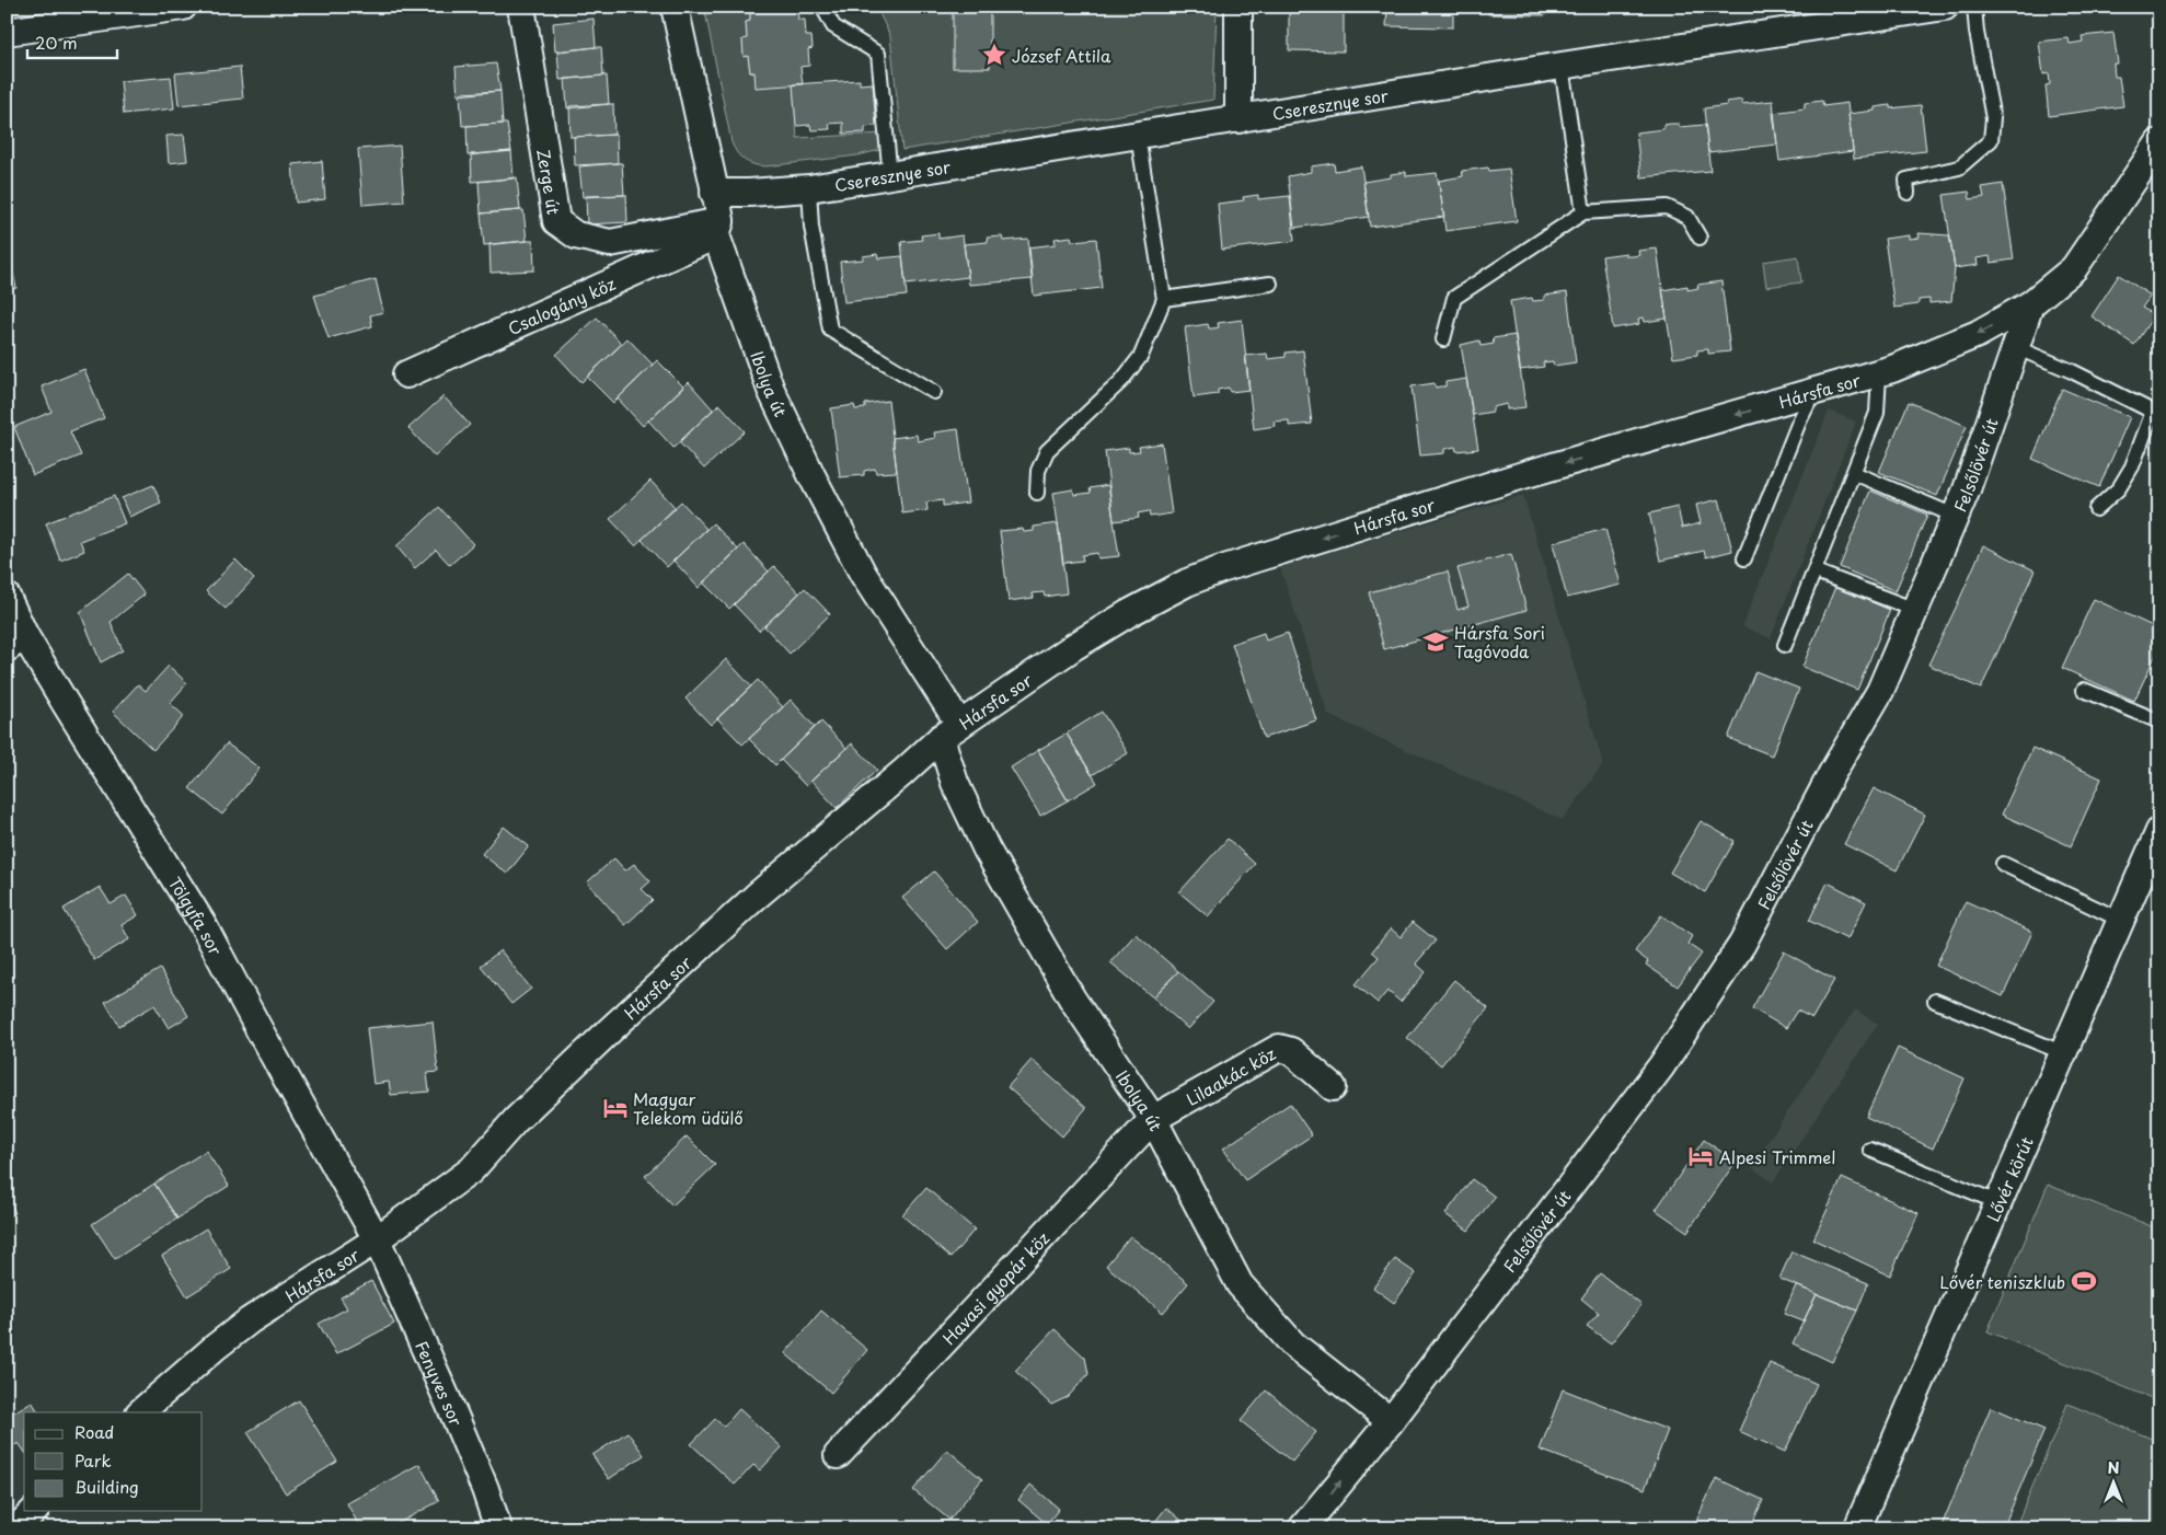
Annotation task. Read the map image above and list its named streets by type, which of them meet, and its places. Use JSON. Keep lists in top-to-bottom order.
{
  "streets": {
    "street": [
      "Cseresznye sor",
      "Zerge út",
      "Csalogány köz",
      "Ibolya út",
      "Hársfa sor",
      "Felsőlövér út",
      "Tölgyfa sor",
      "Lilaakác köz",
      "Lővér körút",
      "Havasi gyopár köz",
      "Fenyves sor"
    ]
  },
  "crossings": [
    ["Cseresznye sor", "Ibolya út"],
    ["Zerge út", "Csalogány köz"],
    ["Zerge út", "Ibolya út"],
    ["Csalogány köz", "Ibolya út"],
    ["Ibolya út", "Hársfa sor"],
    ["Ibolya út", "Felsőlövér út"],
    ["Ibolya út", "Lilaakác köz"],
    ["Ibolya út", "Havasi gyopár köz"],
    ["Hársfa sor", "Felsőlövér út"],
    ["Hársfa sor", "Tölgyfa sor"],
    ["Hársfa sor", "Fenyves sor"],
    ["Tölgyfa sor", "Fenyves sor"],
    ["Lilaakác köz", "Havasi gyopár köz"]
  ],
  "one_way": ["Hársfa sor"],
  "places": {
    "place": ["József Attila"],
    "school or university": ["Hársfa Sori Tagóvoda"],
    "hotel": ["Magyar Telekom üdülő", "Alpesi Trimmel"],
    "sports": ["Lővér teniszklub"]
  },
  "legend": ["Road", "Park", "Building"],
  "scale_bar": "20 m",
  "north": "top"
}
